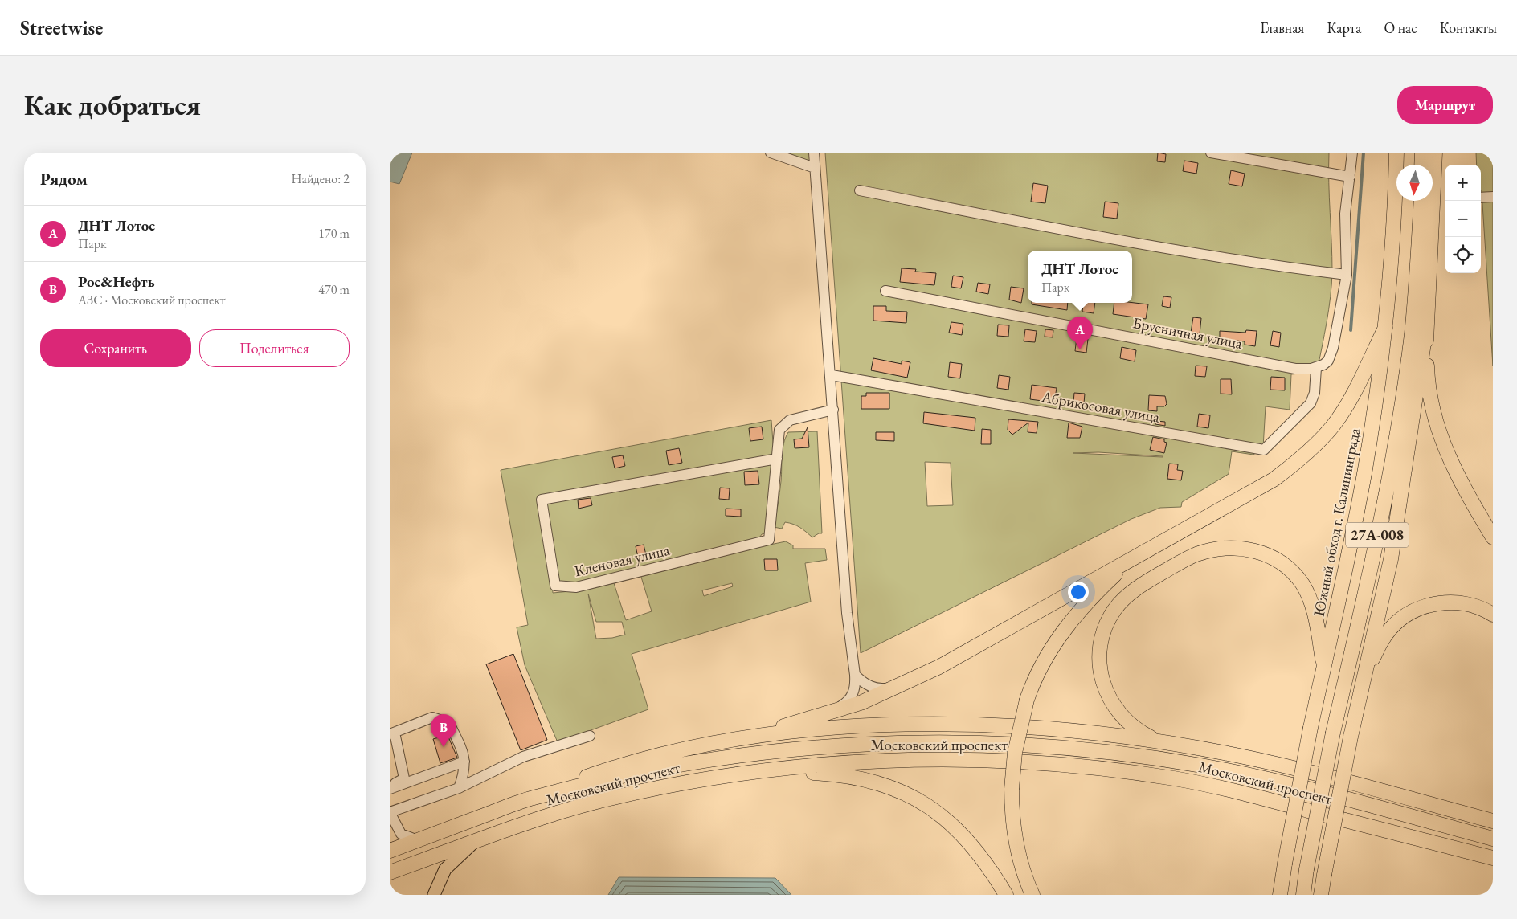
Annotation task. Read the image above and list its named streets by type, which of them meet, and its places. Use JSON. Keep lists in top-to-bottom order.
{
  "streets": {
    "highway": ["Южный обход г. Калининграда", "27А-008", "Московский проспект"],
    "street": ["Брусничная улица", "Абрикосовая улица", "Кленовая улица"]
  },
  "crossings": [
    ["Брусничная улица", "Абрикосовая улица"]
  ],
  "north": "bottom",
  "page": {
    "header": "Streetwise",
    "nav": [
      "Главная",
      "Карта",
      "О нас",
      "Контакты"
    ],
    "buttons": [
      "Маршрут",
      ["Сохранить", "Поделиться"]
    ],
    "title": "Как добраться",
    "heading": ["Рядом", "Найдено: 2"],
    "map_buttons": ["+", "−"],
    "list": [
      {
        "mark": "A",
        "name": "ДНТ Лотос",
        "note": "Парк",
        "value": "170 m"
      },
      {
        "mark": "B",
        "name": "Рос&Нефть",
        "note": "АЗС · Московский проспект",
        "value": "470 m"
      }
    ],
    "popup": ["ДНТ Лотос", "Парк"],
    "pins": ["A", "B"]
  }
}
